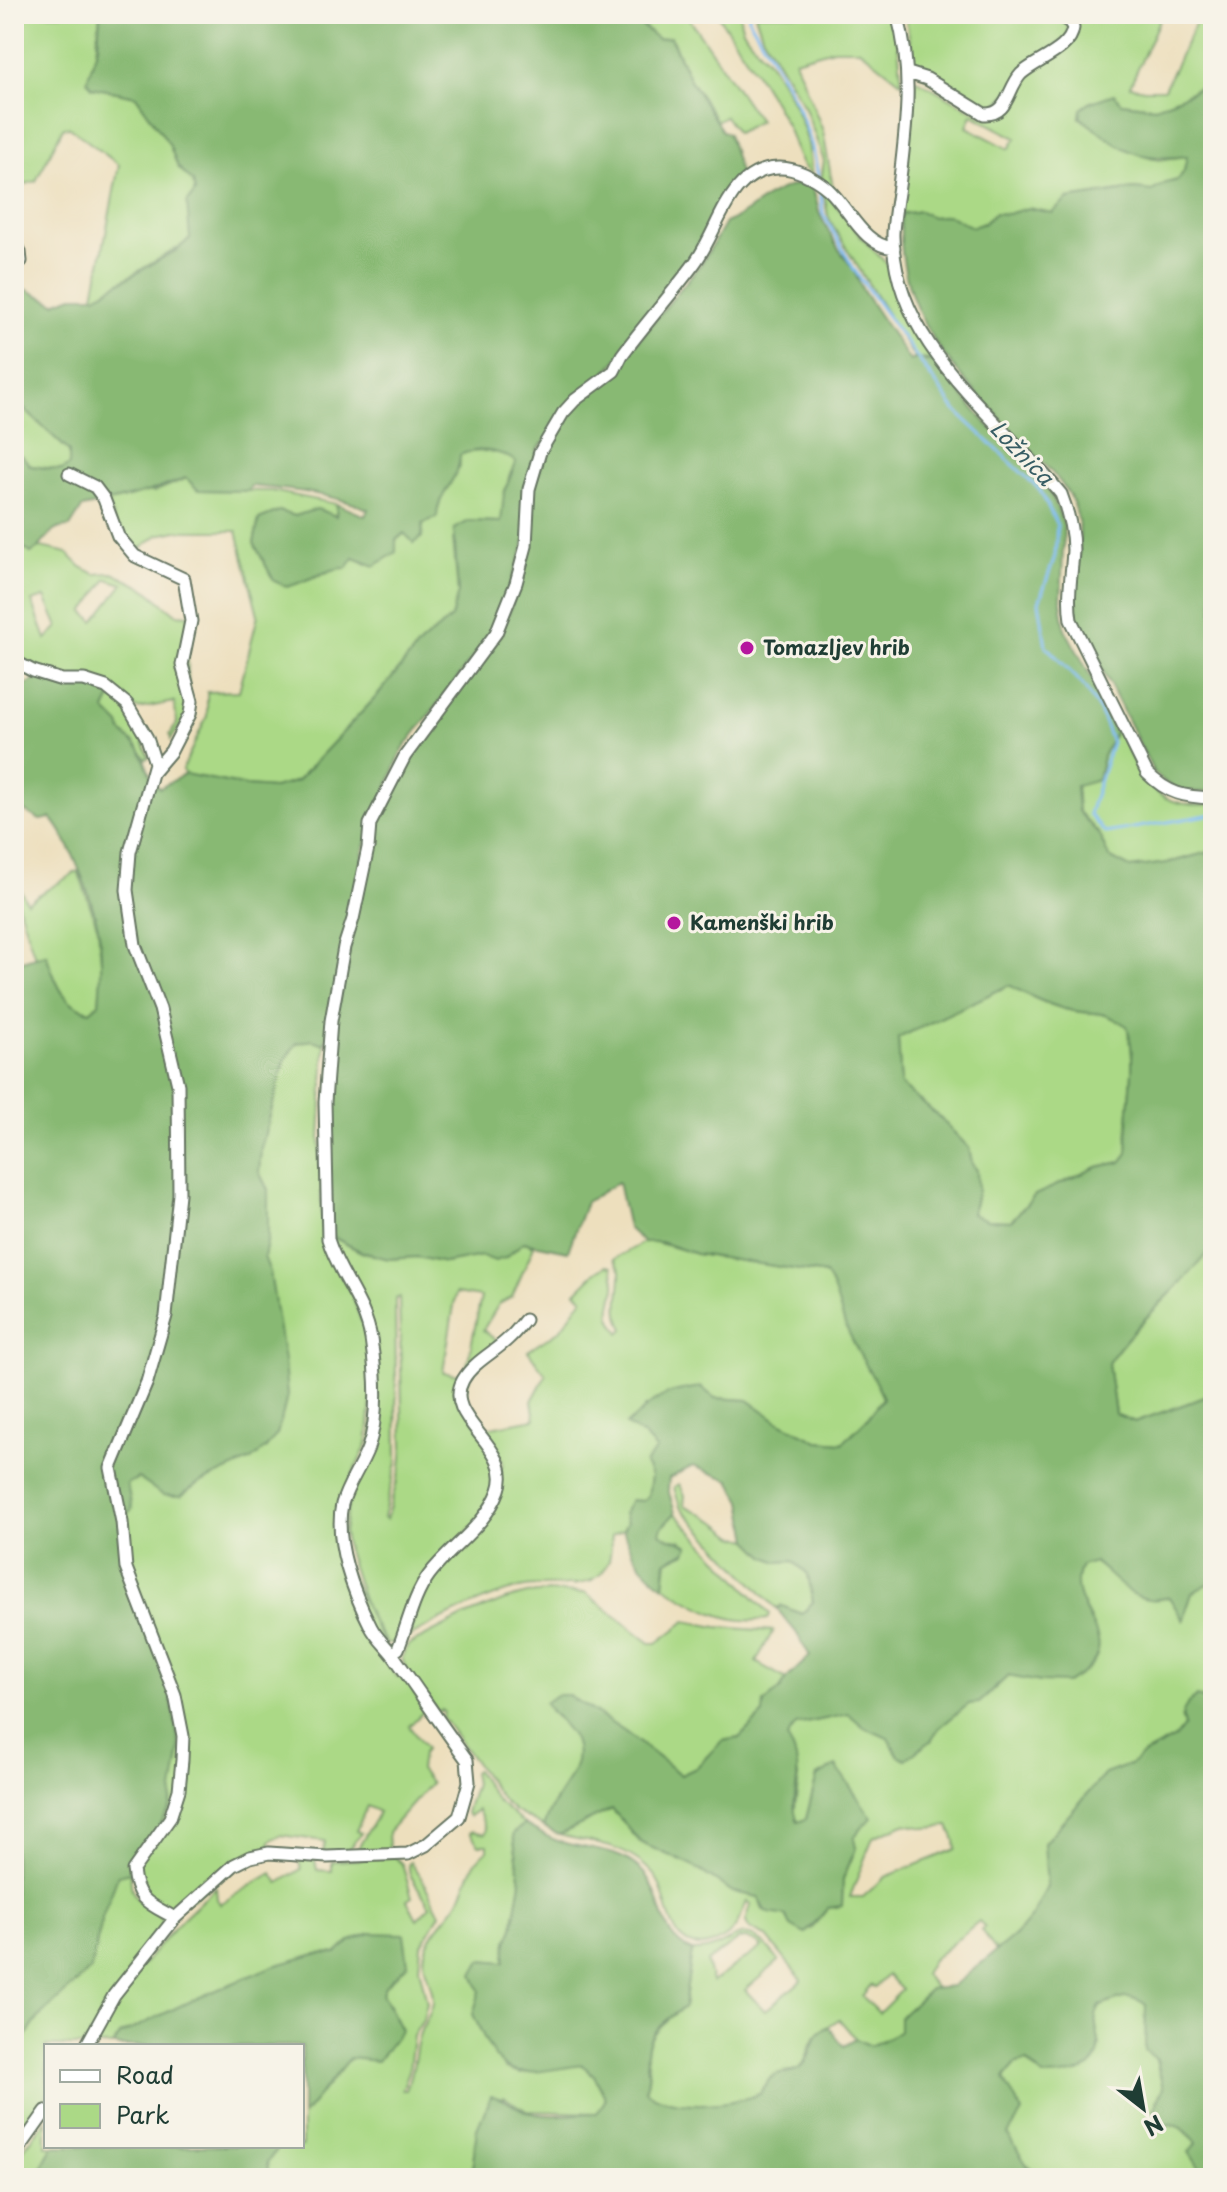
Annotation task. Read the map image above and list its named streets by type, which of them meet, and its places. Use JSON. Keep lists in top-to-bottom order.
{
  "water": ["Ložnica"],
  "places": ["Tomazljev hrib", "Kamenški hrib"],
  "legend": ["Road", "Park"],
  "north": "bottom right"
}
